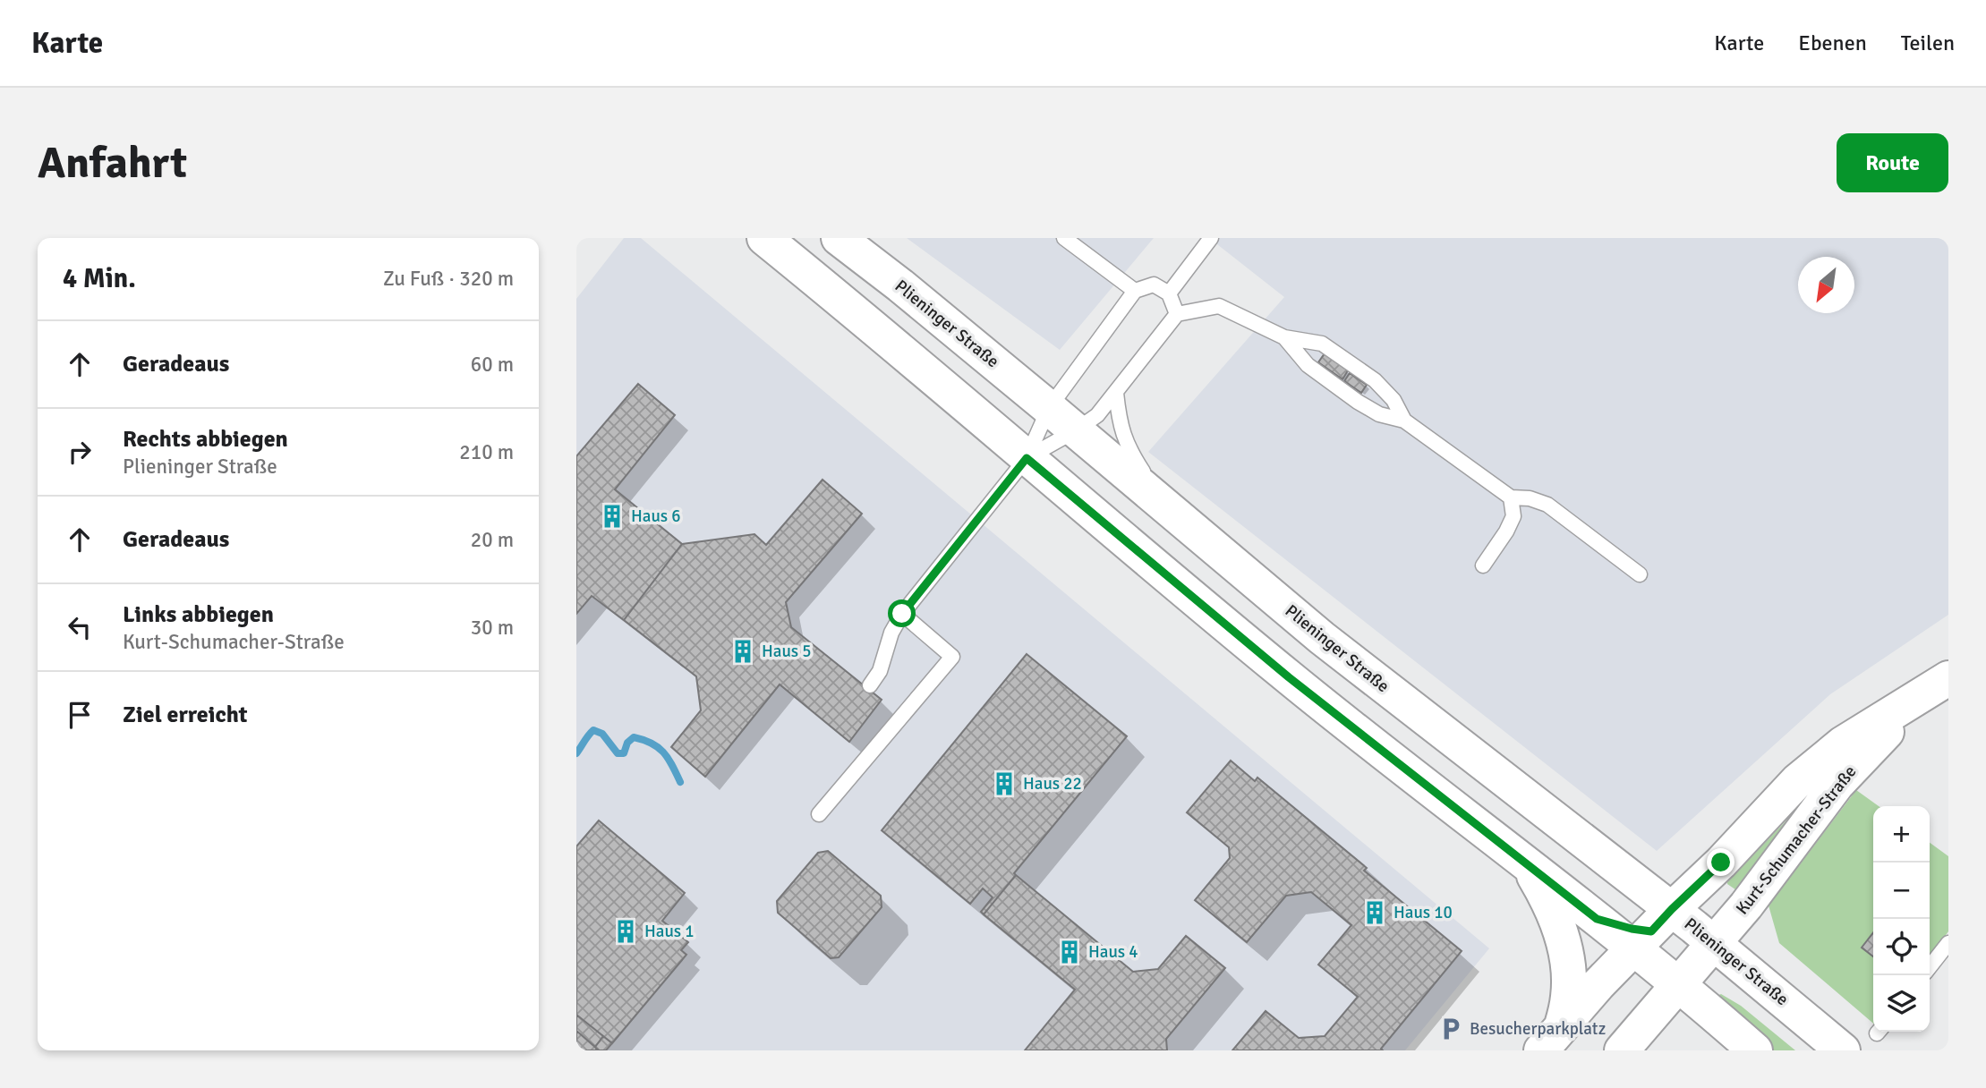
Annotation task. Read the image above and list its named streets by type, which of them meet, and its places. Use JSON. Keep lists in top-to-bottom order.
{
  "streets": {
    "main road": ["Plieninger Straße", "Kurt-Schumacher-Straße"]
  },
  "crossings": [
    ["Plieninger Straße", "Kurt-Schumacher-Straße"]
  ],
  "places": {
    "building": [
      "Haus 6",
      "Haus 5",
      "Haus 22",
      "Haus 10",
      "Haus 1",
      "Haus 4"
    ],
    "parking": ["Besucherparkplatz"]
  },
  "north": "bottom left",
  "page": {
    "header": "Karte",
    "nav": ["Karte", "Ebenen", "Teilen"],
    "buttons": "Route",
    "title": "Anfahrt",
    "heading": ["4 Min.", "Zu Fuß · 320 m"],
    "list": [
      ["Geradeaus", "60 m"],
      ["Rechts abbiegen", "Plieninger Straße", "210 m"],
      ["Geradeaus", "20 m"],
      ["Links abbiegen", "Kurt-Schumacher-Straße", "30 m"],
      "Ziel erreicht"
    ],
    "map_buttons": ["+", "−"]
  }
}
